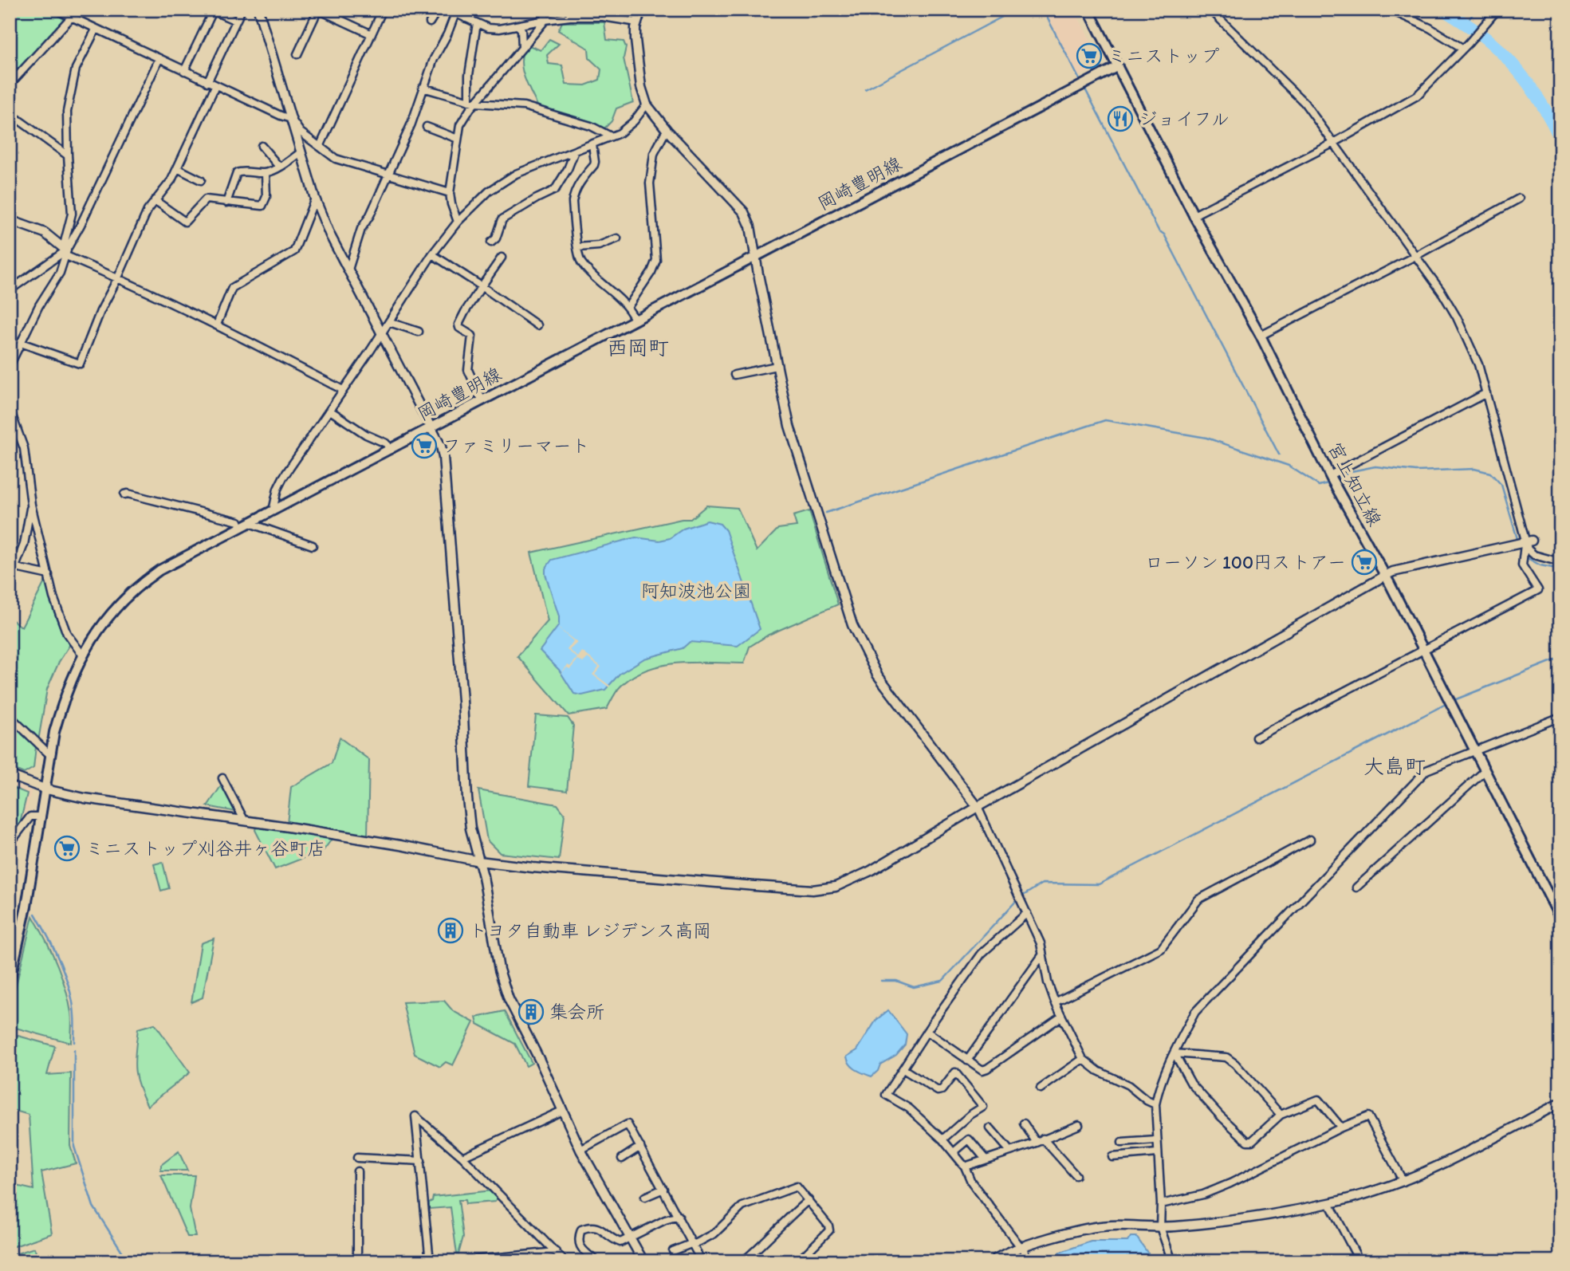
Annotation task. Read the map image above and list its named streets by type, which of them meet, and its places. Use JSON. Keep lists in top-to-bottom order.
{
  "streets": {
    "main road": ["岡崎豊明線", "宮上知立線"]
  },
  "crossings": [
    ["岡崎豊明線", "宮上知立線"]
  ],
  "districts": ["西岡町", "大島町"],
  "parks": ["阿知波池公園"],
  "places": {
    "supermarket": [
      "ミニストップ",
      "ファミリーマート",
      "ローソン 100円ストアー",
      "ミニストップ刈谷井ヶ谷町店"
    ],
    "restaurant": ["ジョイフル"],
    "building": ["トヨタ自動車 レジデンス高岡", "集会所"]
  }
}
